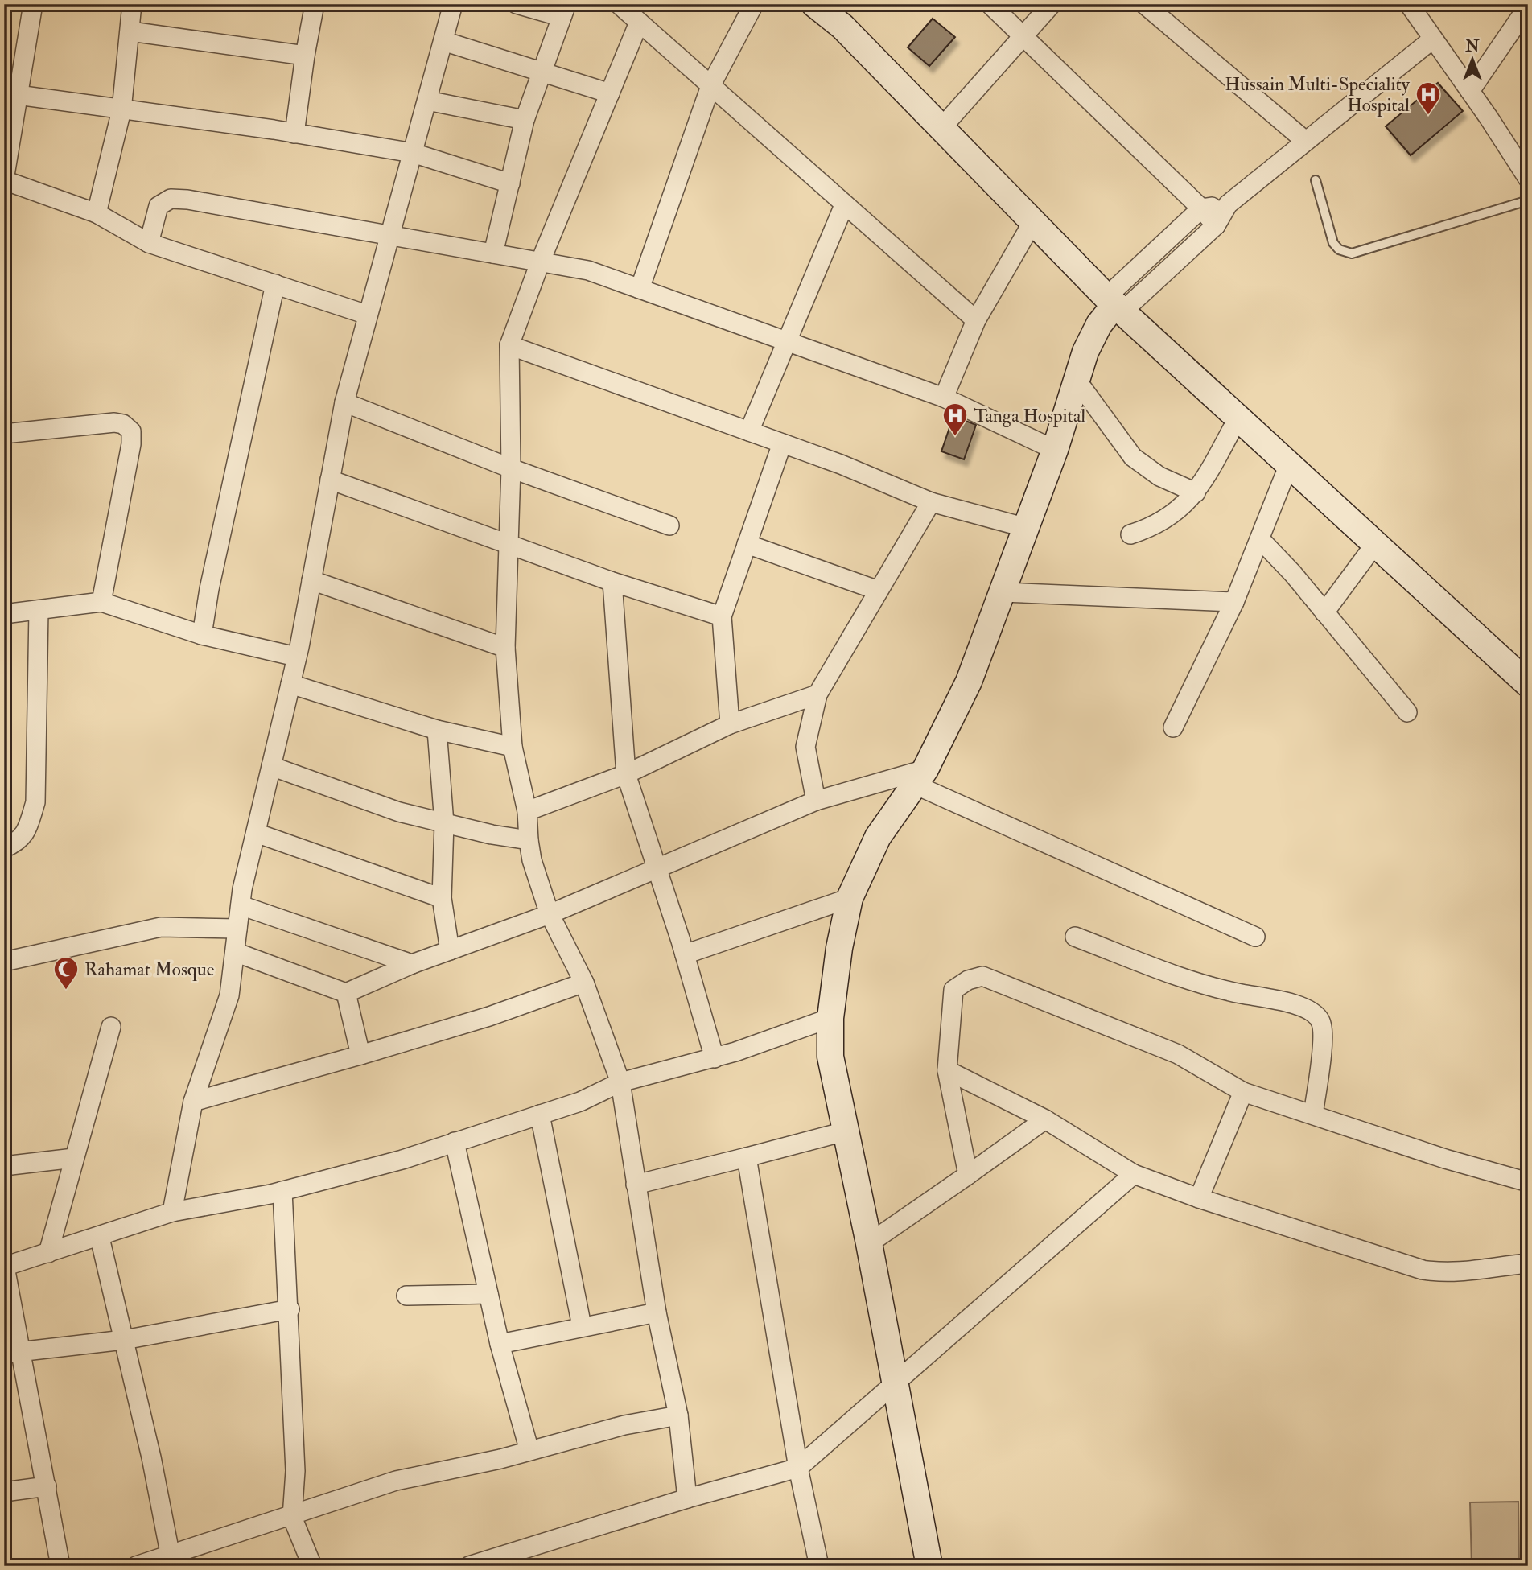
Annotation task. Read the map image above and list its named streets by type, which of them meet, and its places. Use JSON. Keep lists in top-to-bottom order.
{
  "places": {
    "hospital": ["Hussain Multi-Speciality Hospital", "Tanga Hospital"],
    "mosque": ["Rahamat Mosque"]
  },
  "north": "top"
}
